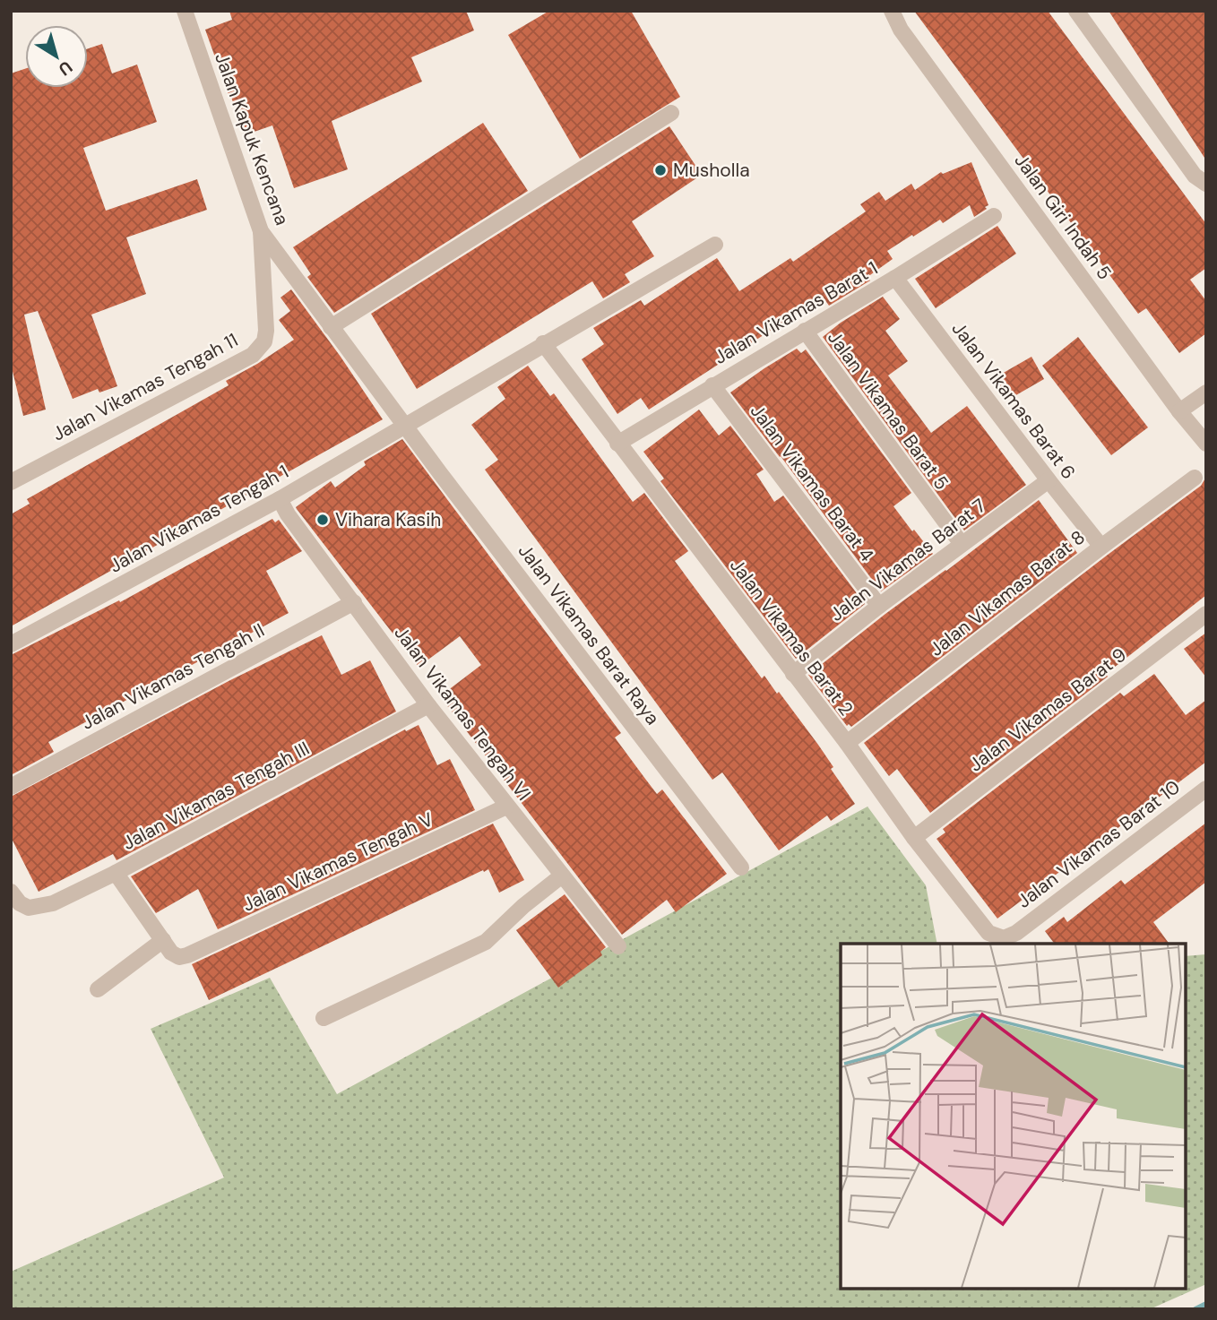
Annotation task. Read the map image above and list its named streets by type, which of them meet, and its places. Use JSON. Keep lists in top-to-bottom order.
{
  "streets": {
    "street": [
      "Jalan Kapuk Kencana",
      "Jalan Giri Indah 5",
      "Jalan Vikamas Barat 1",
      "Jalan Vikamas Tengah 11",
      "Jalan Vikamas Barat 6",
      "Jalan Vikamas Barat 5",
      "Jalan Vikamas Barat 4",
      "Jalan Vikamas Tengah 1",
      "Jalan Vikamas Barat 7",
      "Jalan Vikamas Barat 8",
      "Jalan Vikamas Barat Raya",
      "Jalan Vikamas Barat 2",
      "Jalan Vikamas Tengah II",
      "Jalan Vikamas Barat 9",
      "Jalan Vikamas Tengah VI",
      "Jalan Vikamas Tengah III",
      "Jalan Vikamas Barat 10",
      "Jalan Vikamas Tengah V"
    ]
  },
  "crossings": [
    ["Jalan Kapuk Kencana", "Jalan Vikamas Tengah 11"],
    ["Jalan Kapuk Kencana", "Jalan Vikamas Tengah 1"],
    ["Jalan Kapuk Kencana", "Jalan Vikamas Barat Raya"],
    ["Jalan Vikamas Barat 1", "Jalan Vikamas Barat 6"],
    ["Jalan Vikamas Barat 1", "Jalan Vikamas Barat 5"],
    ["Jalan Vikamas Barat 1", "Jalan Vikamas Barat 4"],
    ["Jalan Vikamas Barat 1", "Jalan Vikamas Barat 2"],
    ["Jalan Vikamas Barat 6", "Jalan Vikamas Barat 7"],
    ["Jalan Vikamas Barat 6", "Jalan Vikamas Barat 8"],
    ["Jalan Vikamas Barat 5", "Jalan Vikamas Barat 7"],
    ["Jalan Vikamas Barat 4", "Jalan Vikamas Barat 7"],
    ["Jalan Vikamas Tengah 1", "Jalan Vikamas Barat Raya"],
    ["Jalan Vikamas Tengah 1", "Jalan Vikamas Tengah VI"],
    ["Jalan Vikamas Barat 7", "Jalan Vikamas Barat 2"],
    ["Jalan Vikamas Barat 8", "Jalan Vikamas Barat 2"],
    ["Jalan Vikamas Barat 2", "Jalan Vikamas Barat 9"],
    ["Jalan Vikamas Barat 2", "Jalan Vikamas Barat 10"],
    ["Jalan Vikamas Tengah II", "Jalan Vikamas Tengah VI"],
    ["Jalan Vikamas Tengah VI", "Jalan Vikamas Tengah III"],
    ["Jalan Vikamas Tengah VI", "Jalan Vikamas Tengah V"]
  ],
  "places": ["Musholla", "Vihara Kasih"],
  "north": "bottom right"
}
